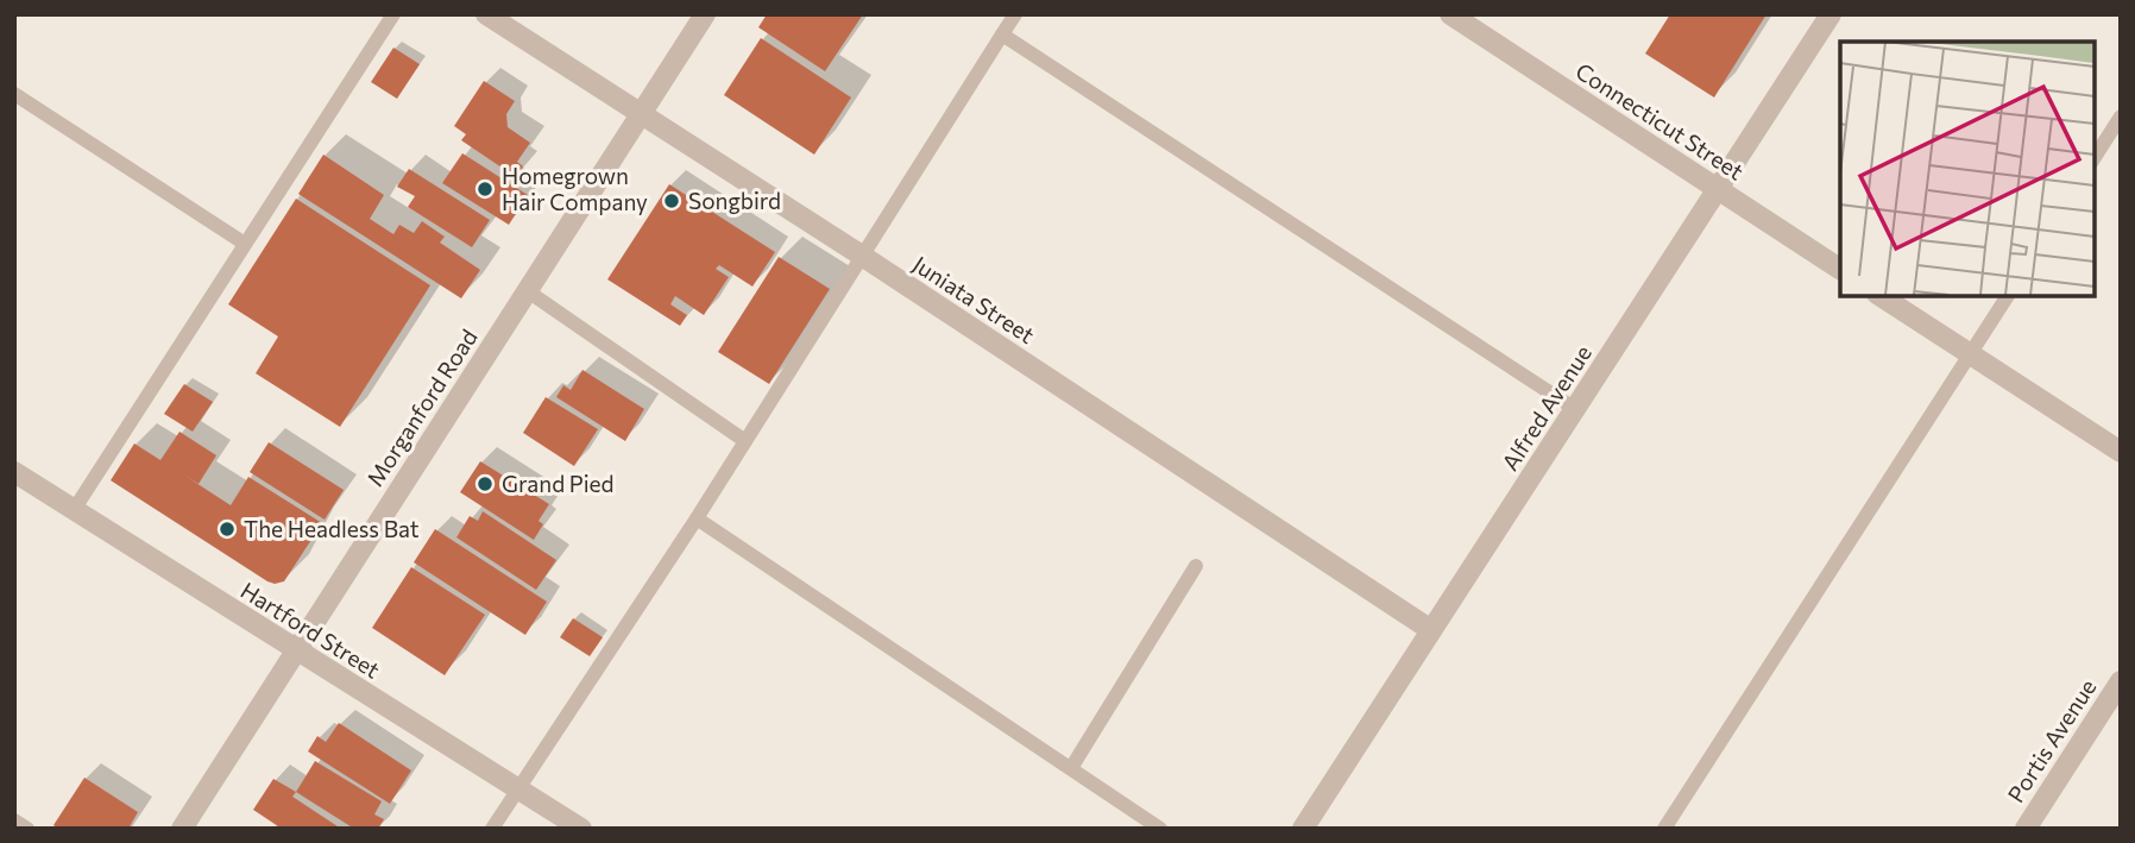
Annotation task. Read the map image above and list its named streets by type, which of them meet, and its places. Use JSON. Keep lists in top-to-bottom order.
{
  "streets": {
    "street": [
      "Connecticut Street",
      "Juniata Street",
      "Morganford Road",
      "Alfred Avenue",
      "Hartford Street",
      "Portis Avenue"
    ]
  },
  "crossings": [
    ["Connecticut Street", "Alfred Avenue"],
    ["Juniata Street", "Morganford Road"],
    ["Juniata Street", "Alfred Avenue"],
    ["Morganford Road", "Hartford Street"]
  ],
  "places": [
    "Homegrown Hair Company",
    "Songbird",
    "Grand Pied",
    "The Headless Bat"
  ]
}
